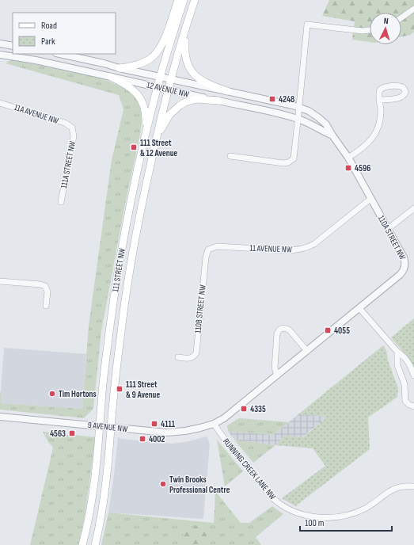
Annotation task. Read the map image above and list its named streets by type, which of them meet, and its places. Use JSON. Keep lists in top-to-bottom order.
{
  "streets": {
    "main road": ["111 STREET NW"],
    "street": [
      "12 AVENUE NW",
      "11A AVENUE NW",
      "111A STREET NW",
      "110A STREET NW",
      "11 AVENUE NW",
      "110B STREET NW",
      "9 AVENUE NW",
      "RUNNING CREEK LANE NW"
    ]
  },
  "crossings": [
    ["12 AVENUE NW", "110A STREET NW"],
    ["12 AVENUE NW", "111 STREET NW"],
    ["11A AVENUE NW", "111A STREET NW"],
    ["110A STREET NW", "11 AVENUE NW"],
    ["110A STREET NW", "9 AVENUE NW"],
    ["110A STREET NW", "RUNNING CREEK LANE NW"],
    ["11 AVENUE NW", "110B STREET NW"],
    ["111 STREET NW", "9 AVENUE NW"],
    ["9 AVENUE NW", "RUNNING CREEK LANE NW"]
  ],
  "places": {
    "transit": [
      "4248",
      "111 Street & 12 Avenue",
      "4596",
      "4055",
      "111 Street & 9 Avenue",
      "4335",
      "4111",
      "4563",
      "4002"
    ],
    "other": ["Tim Hortons", "Twin Brooks Professional Centre"]
  },
  "legend": ["Road", "Park"],
  "scale_bar": "100 m",
  "north": "top"
}
